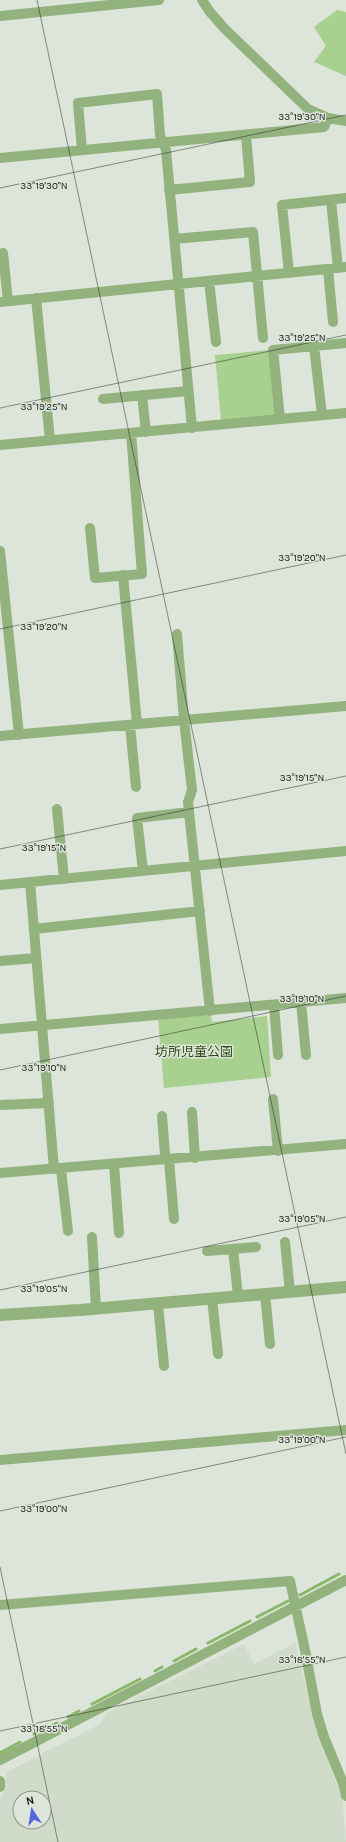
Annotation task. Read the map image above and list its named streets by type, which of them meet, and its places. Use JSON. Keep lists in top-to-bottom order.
{
  "parks": ["坊所児童公園"],
  "north": "top",
  "coordinates": [
    "33°19'30\"N",
    "33°19'25\"N",
    "33°19'20\"N",
    "33°19'15\"N",
    "33°19'10\"N",
    "33°19'05\"N",
    "33°19'00\"N",
    "33°18'55\"N"
  ]
}
